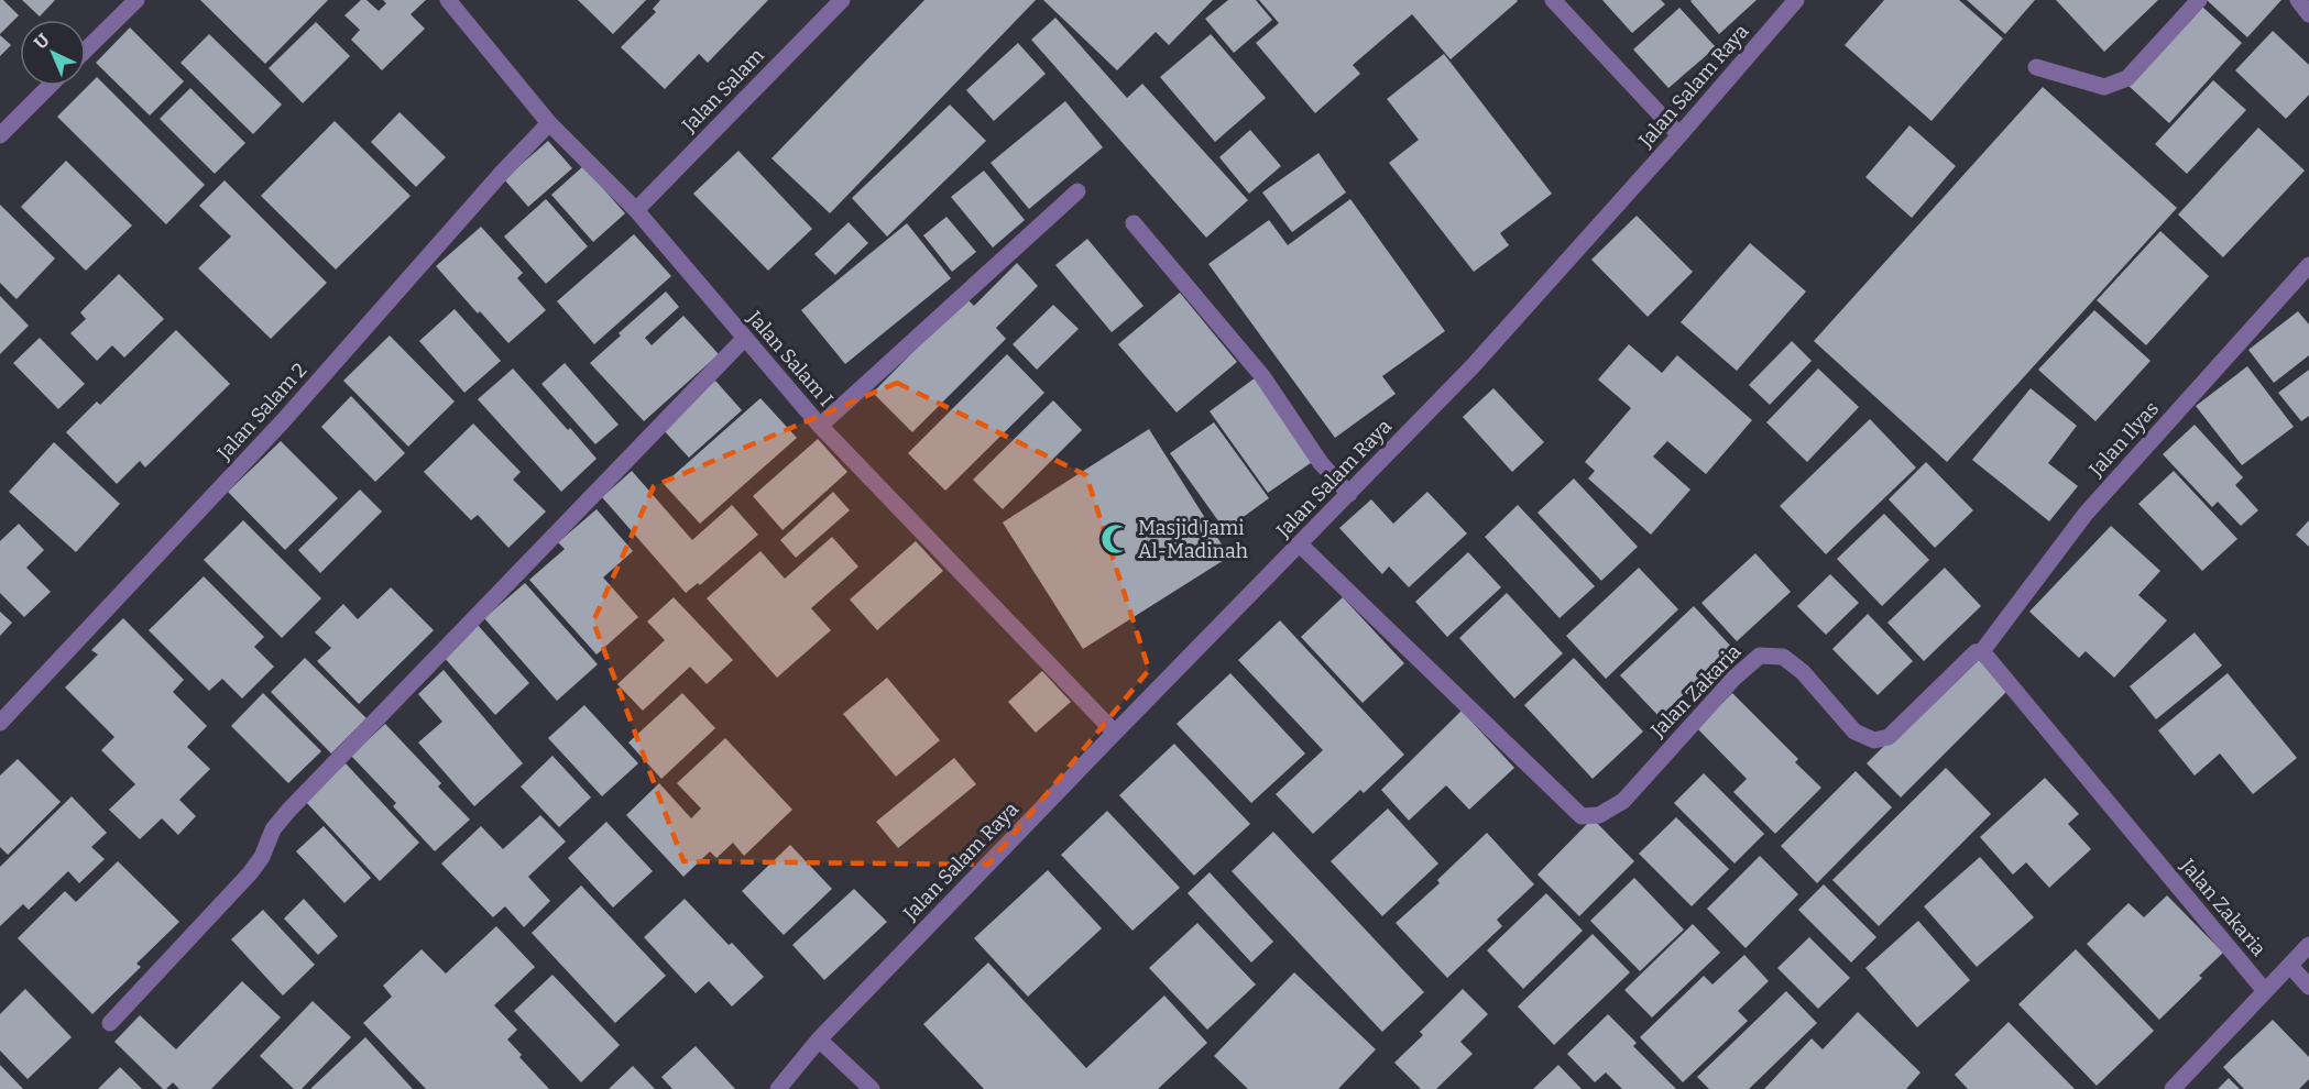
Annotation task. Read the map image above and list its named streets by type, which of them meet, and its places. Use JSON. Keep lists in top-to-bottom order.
{
  "streets": {
    "street": [
      "Jalan Salam Raya",
      "Jalan Salam",
      "Jalan Salam I",
      "Jalan Salam 2",
      "Jalan Ilyas",
      "Jalan Zakaria"
    ]
  },
  "crossings": [
    ["Jalan Salam Raya", "Jalan Salam I"],
    ["Jalan Salam Raya", "Jalan Zakaria"],
    ["Jalan Salam", "Jalan Salam I"],
    ["Jalan Salam I", "Jalan Salam 2"],
    ["Jalan Ilyas", "Jalan Zakaria"]
  ],
  "places": {
    "mosque": ["Masjid Jami Al-Madinah"]
  },
  "north": "top left"
}
